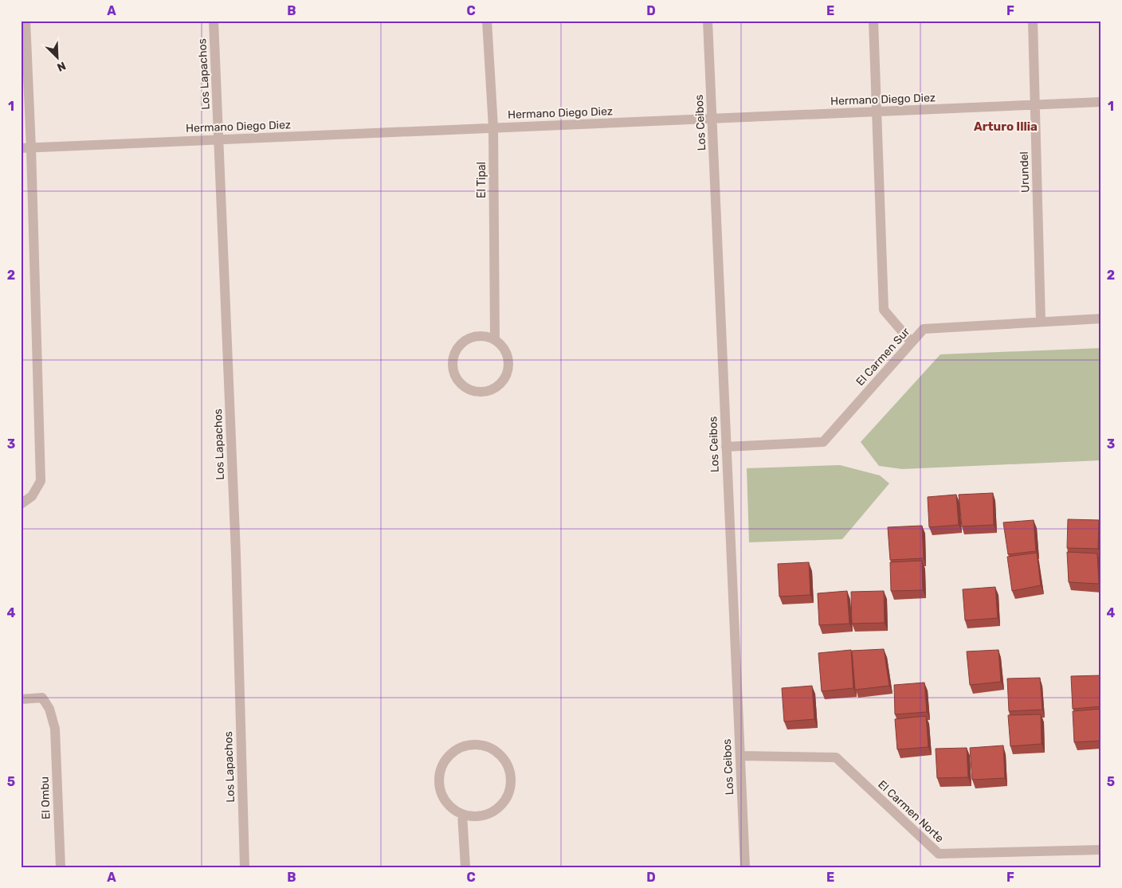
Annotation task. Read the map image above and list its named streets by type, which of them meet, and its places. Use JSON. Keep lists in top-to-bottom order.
{
  "streets": {
    "street": [
      "Los Lapachos",
      "Hermano Diego Diez",
      "Los Ceibos",
      "Urundel",
      "El Tipal",
      "El Carmen Sur",
      "El Ombu",
      "El Carmen Norte"
    ]
  },
  "crossings": [
    ["Los Lapachos", "Hermano Diego Diez"],
    ["Hermano Diego Diez", "Los Ceibos"],
    ["Hermano Diego Diez", "Urundel"],
    ["Hermano Diego Diez", "El Tipal"],
    ["Los Ceibos", "El Carmen Sur"],
    ["Los Ceibos", "El Carmen Norte"],
    ["Urundel", "El Carmen Sur"]
  ],
  "districts": ["Arturo Illia"],
  "north": "bottom right",
  "grid": {
    "columns": [
      "A",
      "B",
      "C",
      "D",
      "E",
      "F"
    ],
    "rows": [
      "1",
      "2",
      "3",
      "4",
      "5"
    ]
  }
}
